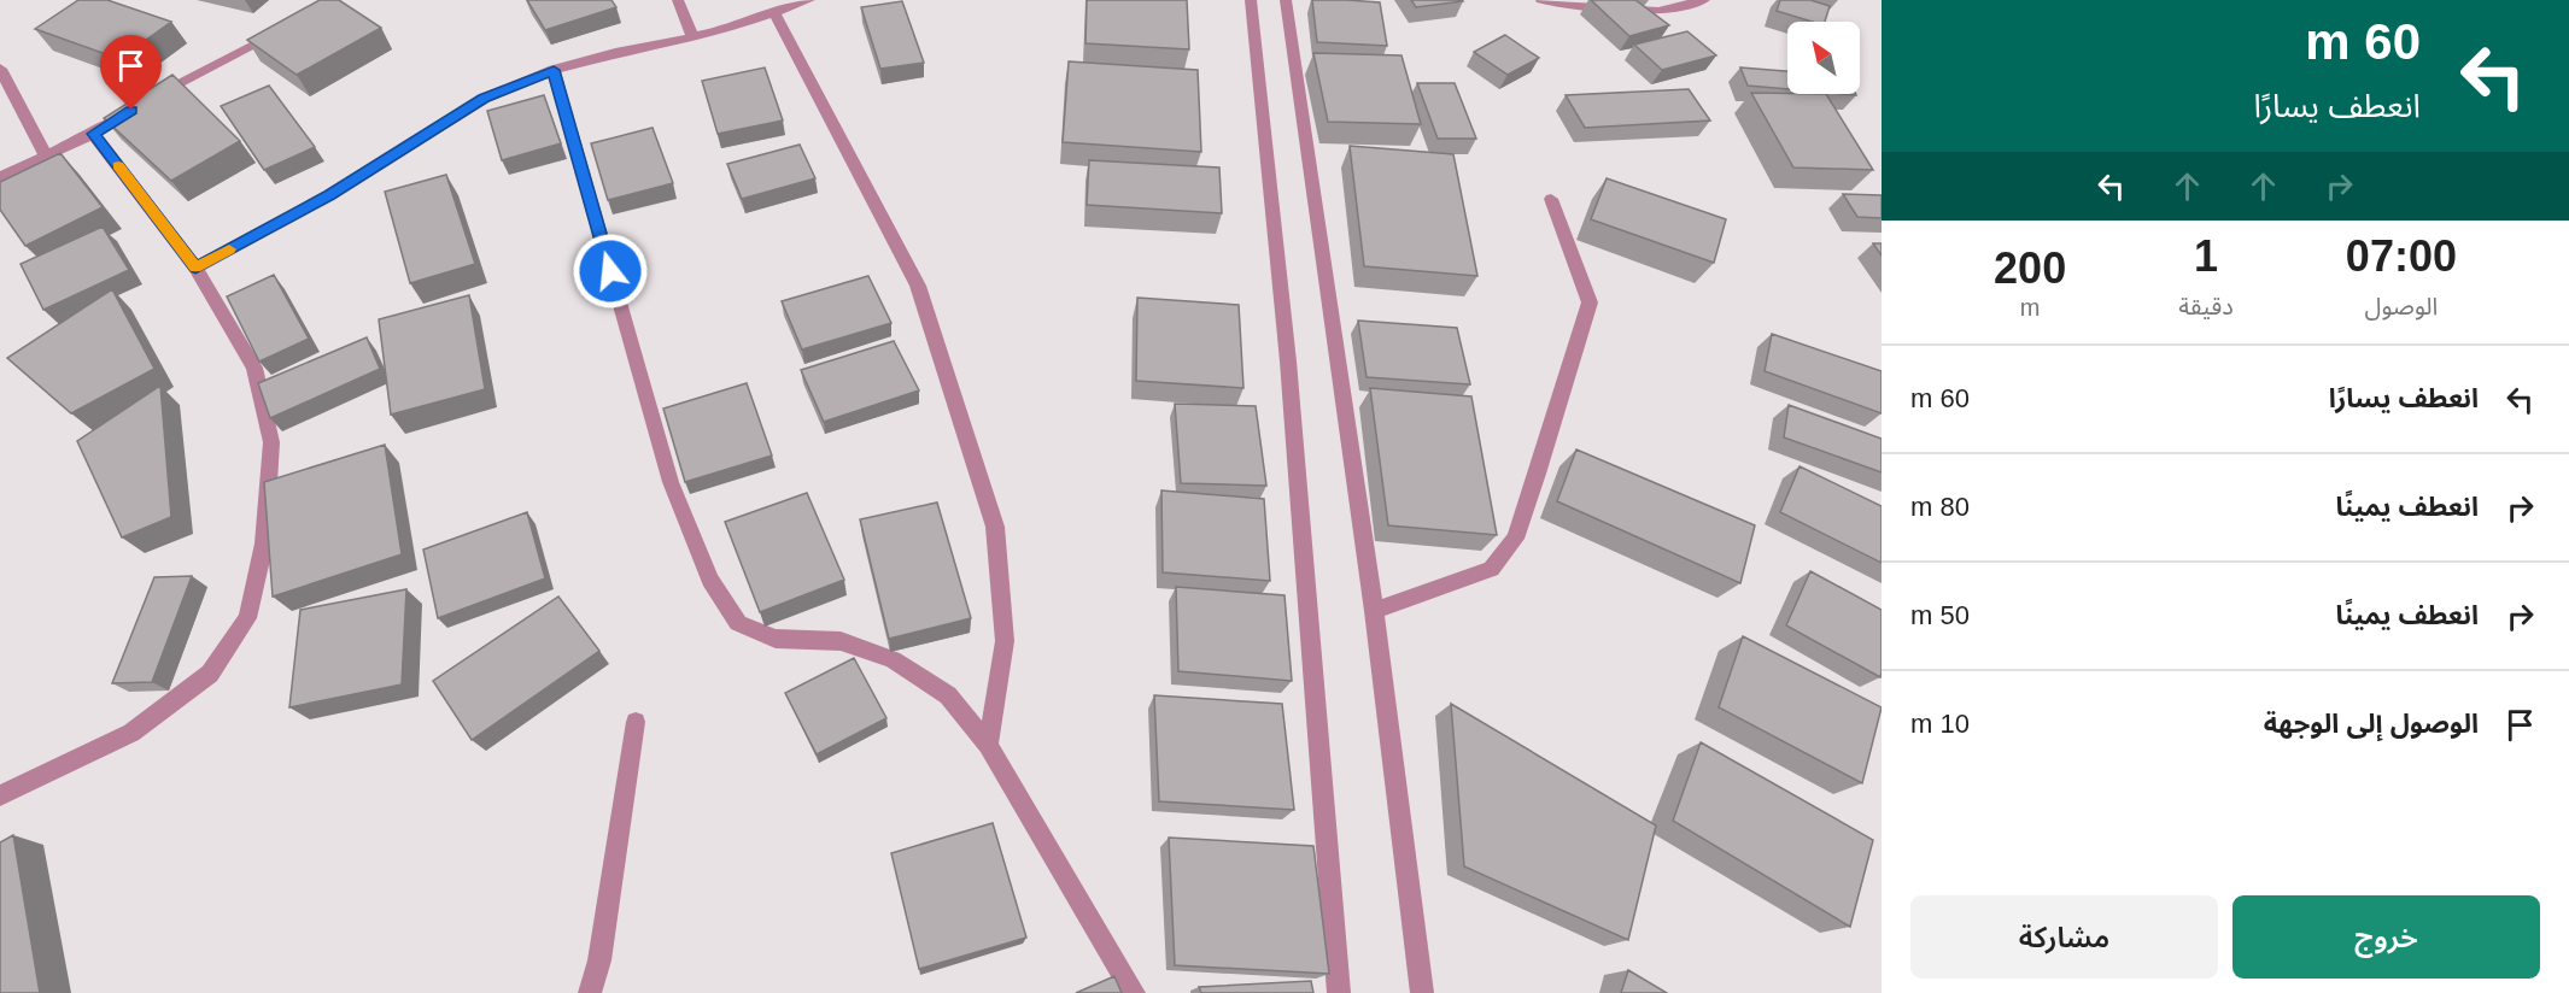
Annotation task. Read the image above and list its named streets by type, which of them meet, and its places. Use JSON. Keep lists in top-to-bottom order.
{
  "north": "top left",
  "page": {
    "turn": ["60 m", "انعطف يسارًا"],
    "eta": [
      "07:00",
      "الوصول",
      "1",
      "دقيقة",
      "200",
      "m"
    ],
    "list": [
      {
        "name": "انعطف يسارًا",
        "value": "60 m"
      },
      {
        "name": "انعطف يمينًا",
        "value": "80 m"
      },
      {
        "name": "انعطف يمينًا",
        "value": "50 m"
      },
      {
        "name": "الوصول إلى الوجهة",
        "value": "10 m"
      }
    ],
    "buttons": ["خروج", "مشاركة"]
  }
}
